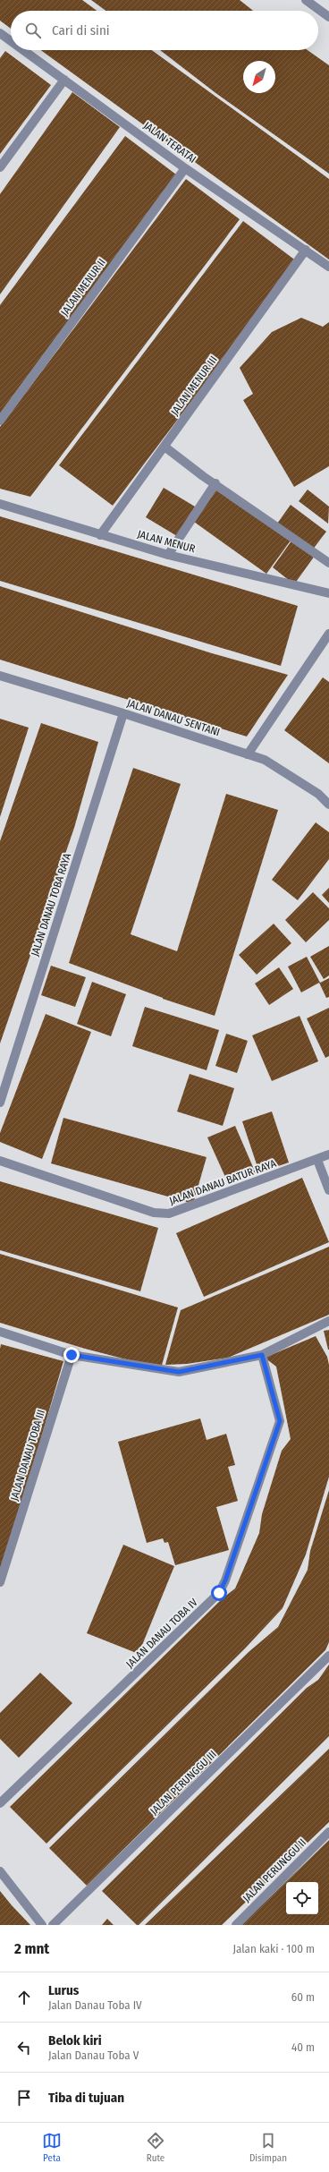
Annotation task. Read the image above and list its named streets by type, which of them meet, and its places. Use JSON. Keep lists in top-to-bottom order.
{
  "streets": {
    "street": [
      "JALAN TERATAI",
      "JALAN MENUR II",
      "JALAN MENUR III",
      "JALAN MENUR",
      "JALAN DANAU SENTANI",
      "JALAN DANAU TOBA RAYA",
      "JALAN DANAU BATUR RAYA",
      "JALAN DANAU TOBA III",
      "JALAN DANAU TOBA IV",
      "JALAN PERUNGGU III",
      "JALAN PERUNGGU II"
    ]
  },
  "crossings": [
    ["JALAN TERATAI", "JALAN MENUR II"],
    ["JALAN TERATAI", "JALAN MENUR III"],
    ["JALAN MENUR III", "JALAN MENUR"],
    ["JALAN DANAU SENTANI", "JALAN DANAU TOBA RAYA"]
  ],
  "north": "bottom left",
  "page": {
    "search": "Cari di sini",
    "heading": ["2 mnt", "Jalan kaki · 100 m"],
    "list": [
      ["Lurus", "Jalan Danau Toba IV", "60 m"],
      ["Belok kiri", "Jalan Danau Toba V", "40 m"],
      "Tiba di tujuan"
    ],
    "nav": ["Peta", "Rute", "Disimpan"]
  }
}
